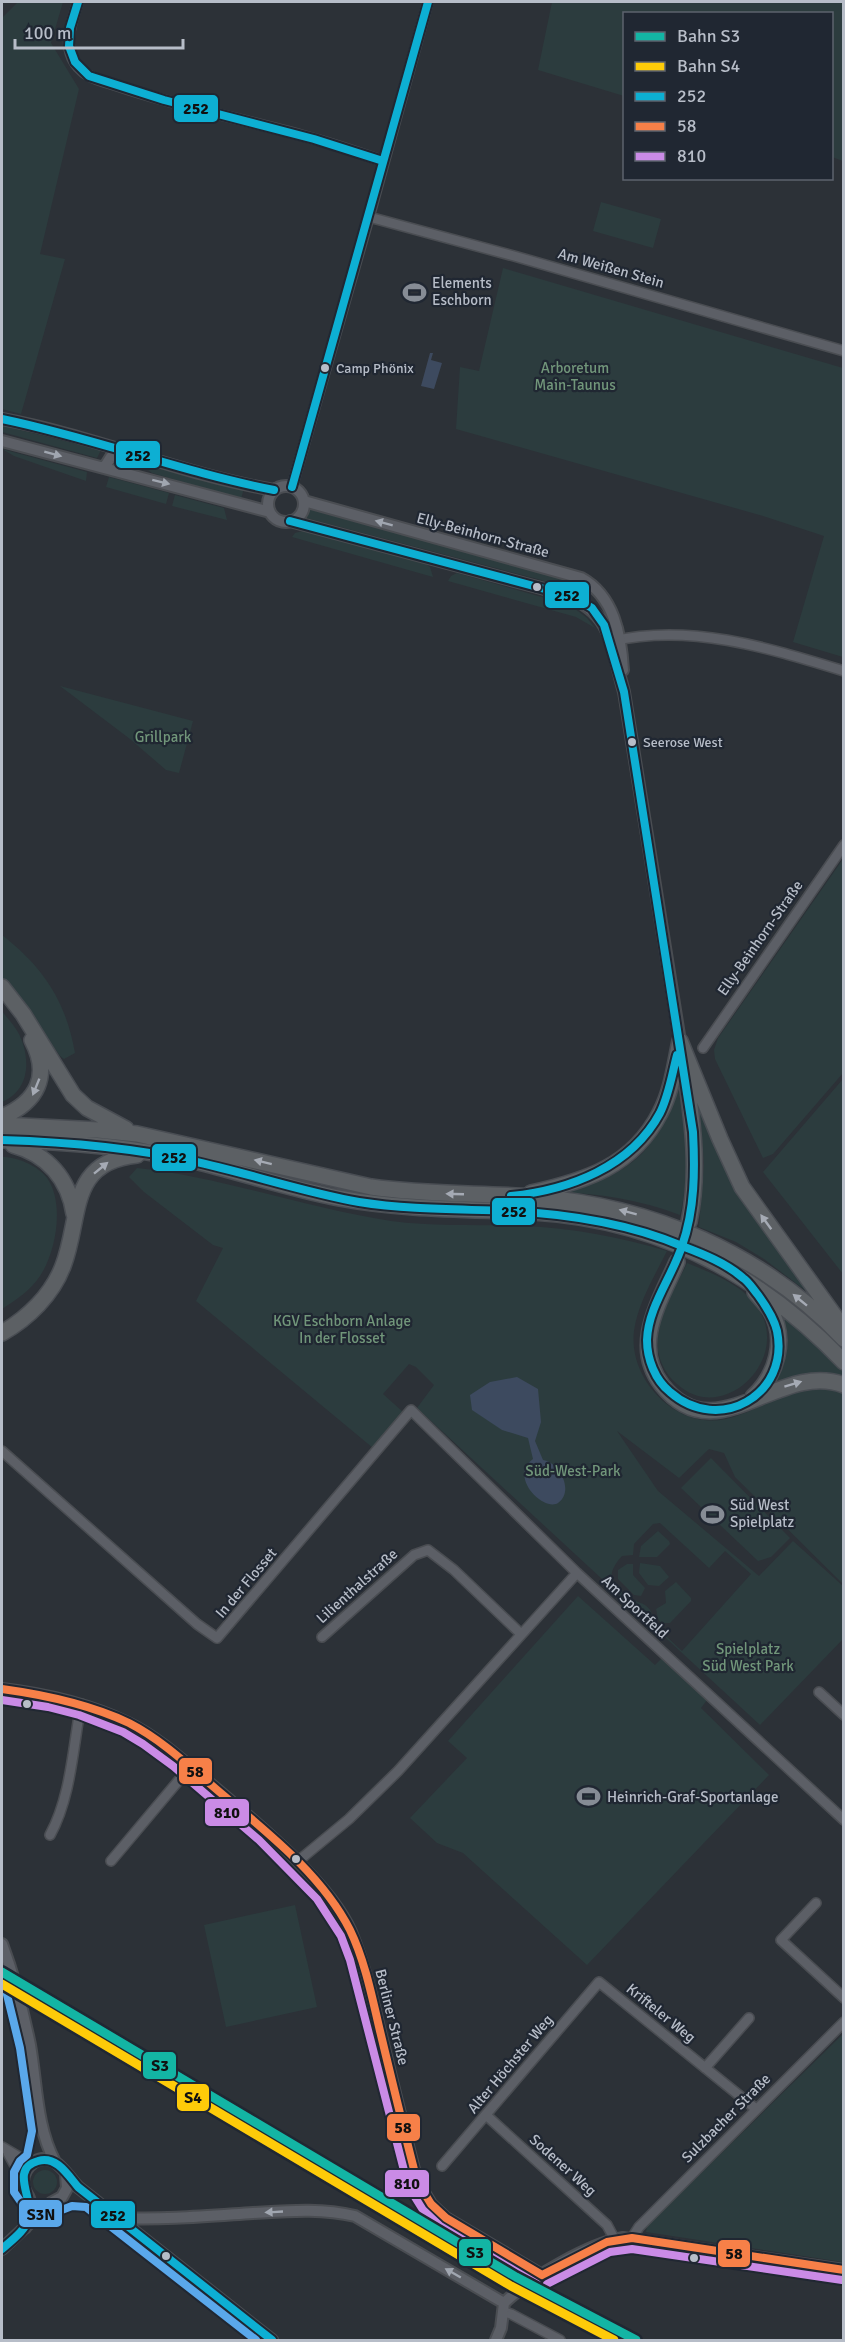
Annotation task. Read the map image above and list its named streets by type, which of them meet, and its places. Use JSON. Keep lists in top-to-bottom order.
{
  "streets": {
    "street": [
      "Am Weißen Stein",
      "Elly-Beinhorn-Straße",
      "In der Flosset",
      "Lilienthalstraße",
      "Am Sportfeld",
      "Krifteler Weg",
      "Berliner Straße",
      "Alter Höchster Weg",
      "Sulzbacher Straße",
      "Sodener Weg"
    ]
  },
  "crossings": [
    ["In der Flosset", "Am Sportfeld"],
    ["Krifteler Weg", "Alter Höchster Weg"],
    ["Krifteler Weg", "Sulzbacher Straße"],
    ["Alter Höchster Weg", "Sodener Weg"]
  ],
  "parks": [
    "Arboretum Main-Taunus",
    "Grillpark",
    "KGV Eschborn Anlage In der Flosset",
    "Süd-West-Park",
    "Spielplatz Süd West Park"
  ],
  "places": {
    "sports": ["Elements Eschborn", "Süd West Spielplatz", "Heinrich-Graf-Sportanlage"],
    "other": ["Camp Phönix", "Seerose West"]
  },
  "lines": [
    "transit line 252",
    "transit line 58",
    "transit line 810",
    "rail line S3",
    "transit line S3N",
    "rail line S4"
  ],
  "legend": [
    "Bahn S3",
    "Bahn S4",
    "252",
    "58",
    "810"
  ],
  "scale_bar": "100 m"
}
